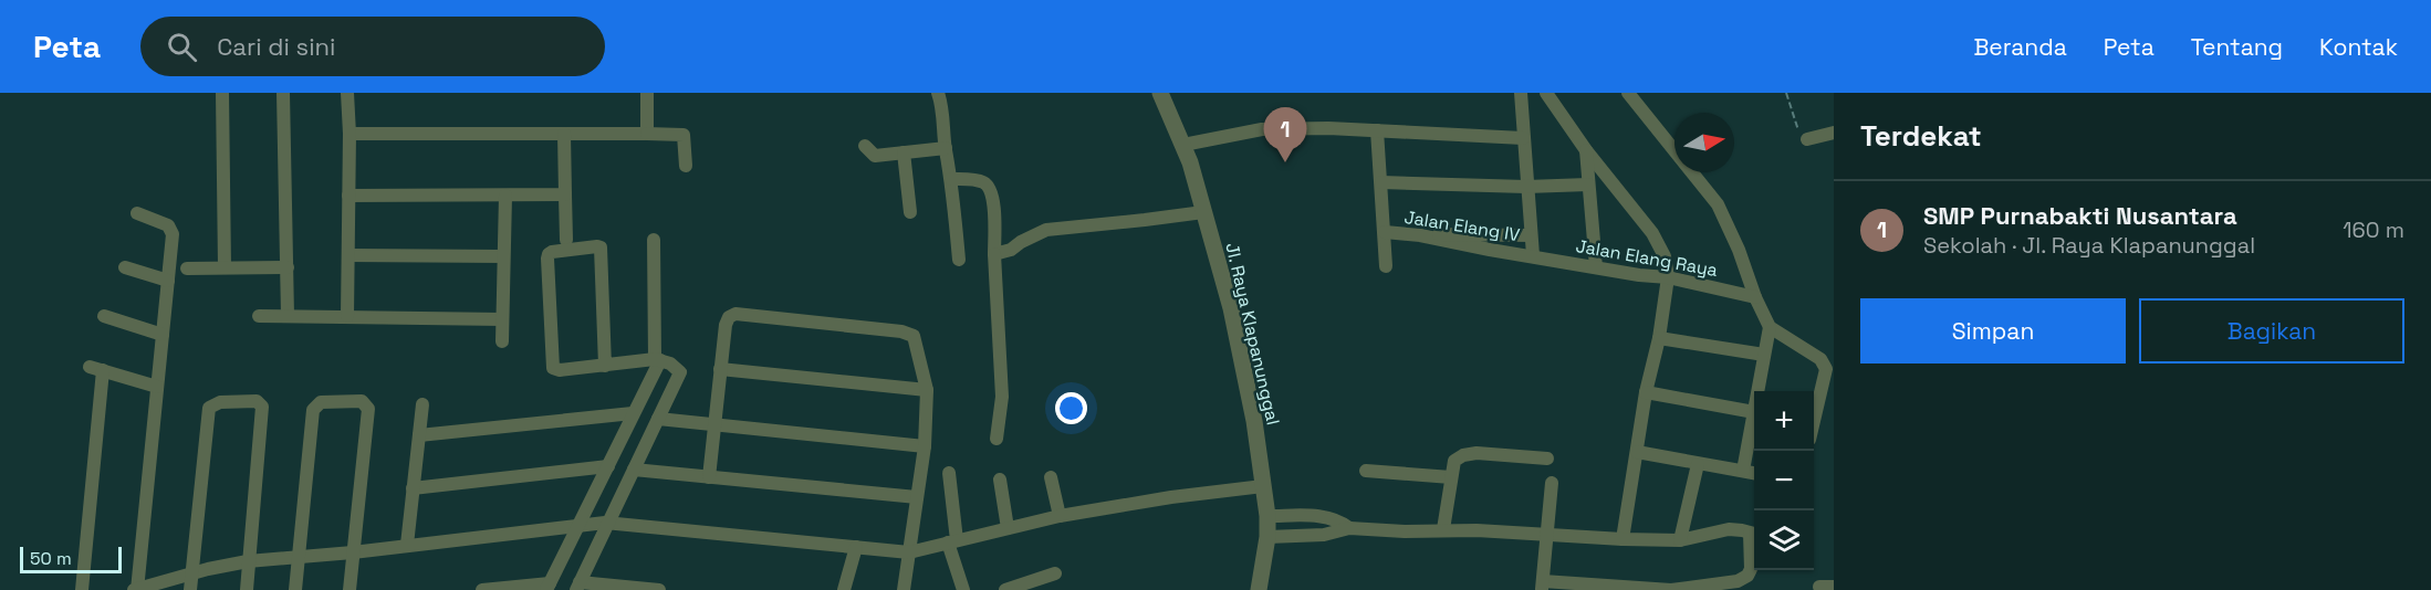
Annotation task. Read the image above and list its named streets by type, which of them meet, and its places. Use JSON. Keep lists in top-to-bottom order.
{
  "streets": {
    "street": ["Jalan Elang IV", "Jalan Elang Raya", "Jl. Raya Klapanunggal"]
  },
  "crossings": [
    ["Jalan Elang IV", "Jalan Elang Raya"]
  ],
  "scale_bar": "50 m",
  "north": "right",
  "page": {
    "header": "Peta",
    "search": "Cari di sini",
    "nav": [
      "Beranda",
      "Peta",
      "Tentang",
      "Kontak"
    ],
    "heading": "Terdekat",
    "pins": "1",
    "list": [
      {
        "mark": "1",
        "name": "SMP Purnabakti Nusantara",
        "note": "Sekolah · Jl. Raya Klapanunggal",
        "value": "160 m"
      }
    ],
    "buttons": ["Simpan", "Bagikan"],
    "map_buttons": ["+", "−"],
    "scale": "50 m"
  }
}
